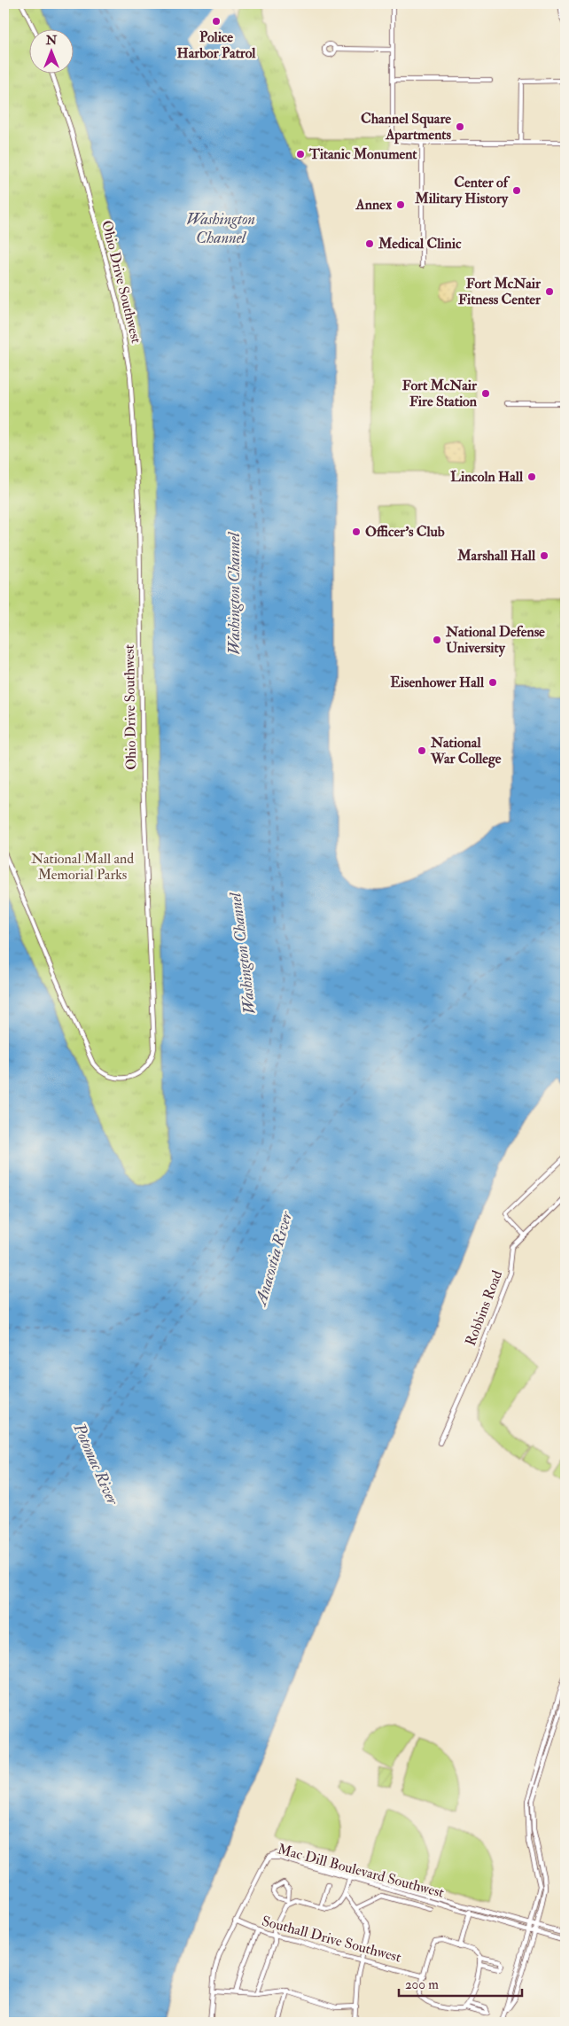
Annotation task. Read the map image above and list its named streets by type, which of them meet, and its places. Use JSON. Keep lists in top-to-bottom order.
{
  "streets": {
    "street": [
      "Ohio Drive Southwest",
      "Robbins Road",
      "Mac Dill Boulevard Southwest",
      "Southall Drive Southwest"
    ]
  },
  "crossings": [
    ["Mac Dill Boulevard Southwest", "Southall Drive Southwest"]
  ],
  "water": ["Washington Channel", "Anacostia River", "Potomac River"],
  "parks": ["National Mall and Memorial Parks"],
  "places": [
    "Police Harbor Patrol",
    "Channel Square Apartments",
    "Titanic Monument",
    "Center of Military History",
    "Annex",
    "Medical Clinic",
    "Fort McNair Fitness Center",
    "Fort McNair Fire Station",
    "Lincoln Hall",
    "Officer's Club",
    "Marshall Hall",
    "National Defense University",
    "Eisenhower Hall",
    "National War College"
  ],
  "scale_bar": "200 m",
  "north": "top"
}
